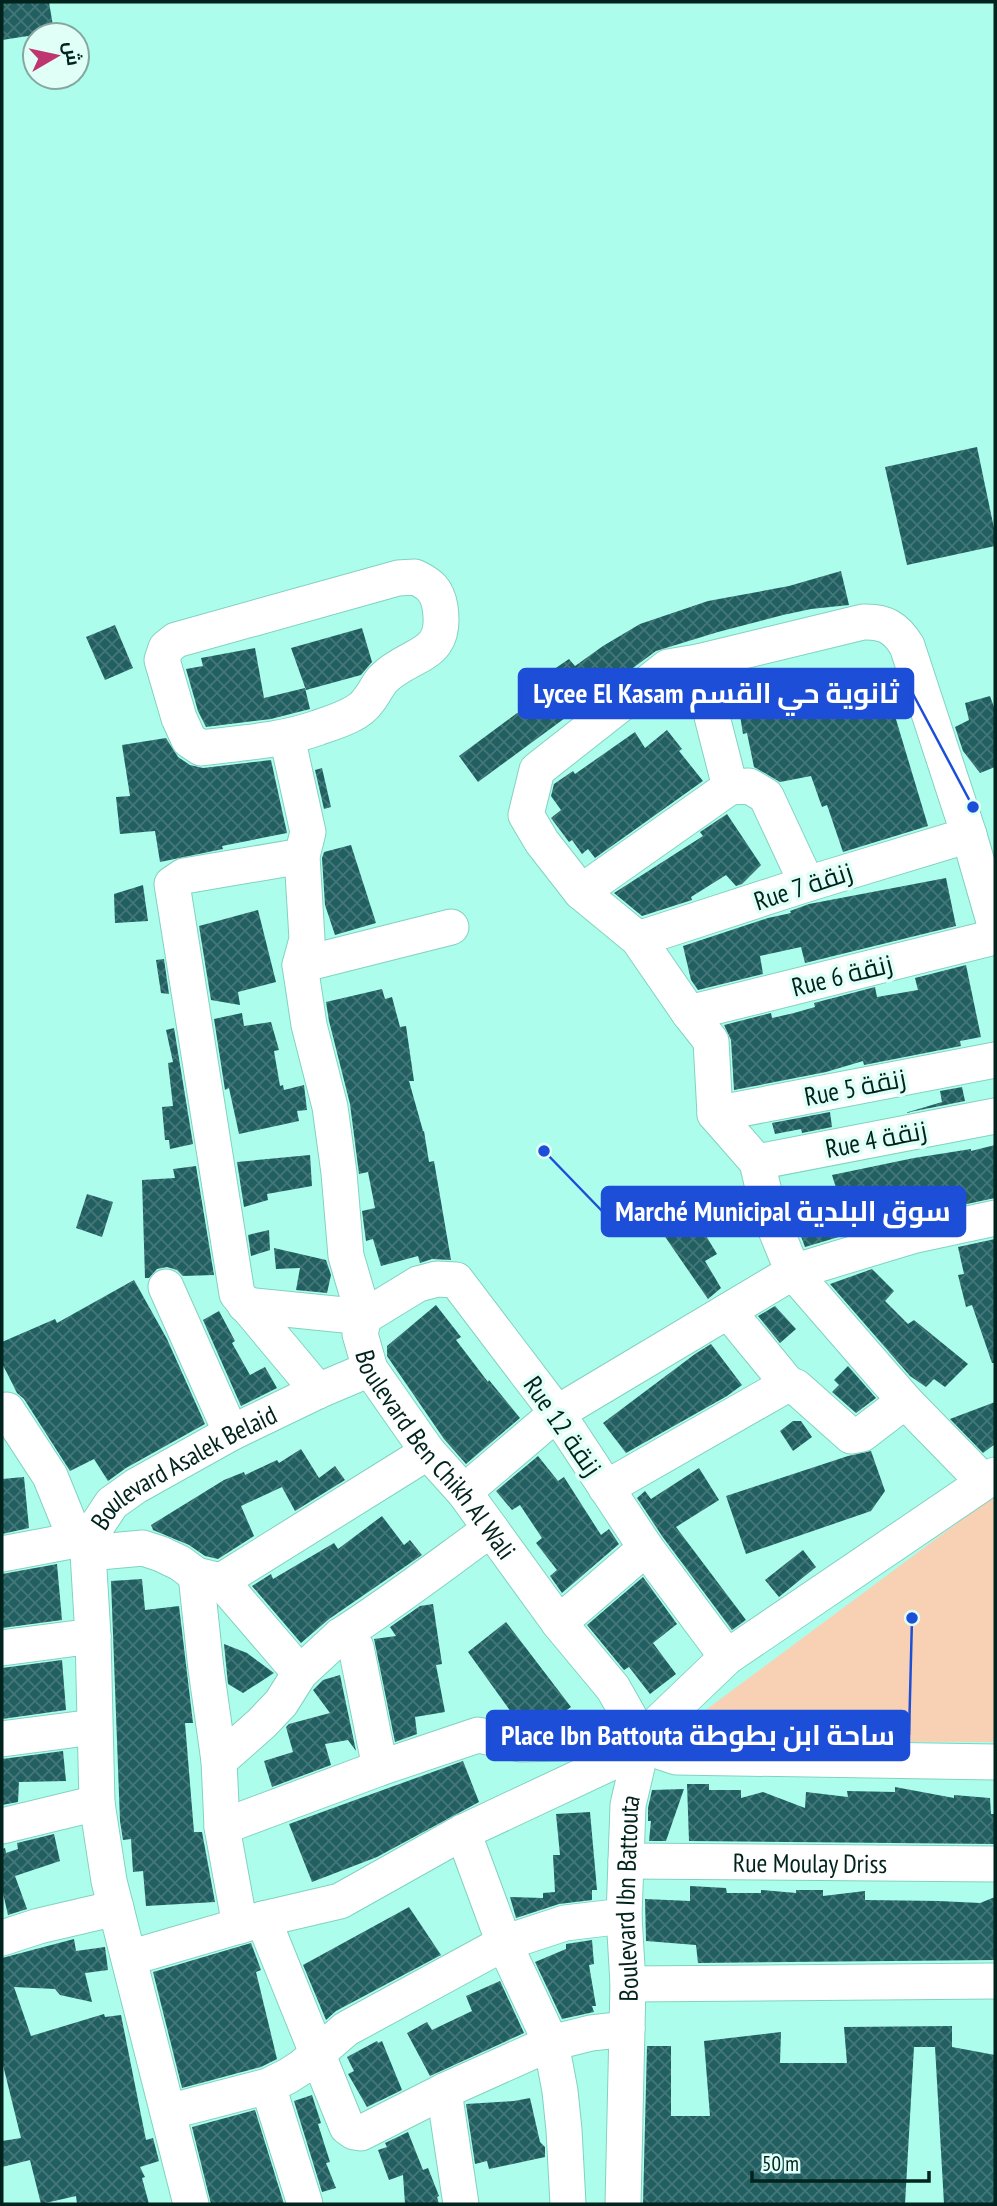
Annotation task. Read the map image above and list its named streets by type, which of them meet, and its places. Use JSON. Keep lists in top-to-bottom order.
{
  "streets": {
    "street": [
      "Rue 7 زنقة",
      "Rue 6 زنقة",
      "Rue 5 زنقة",
      "Rue 4 زنقة",
      "Rue 12 زنقة",
      "Boulevard Ben Chikh Al Wali",
      "Boulevard Asalek Belaid",
      "Rue Moulay Driss",
      "Boulevard Ibn Battouta"
    ]
  },
  "crossings": [
    ["Rue 12 زنقة", "Boulevard Ben Chikh Al Wali"],
    ["Rue 12 زنقة", "Boulevard Ibn Battouta"],
    ["Boulevard Ben Chikh Al Wali", "Boulevard Asalek Belaid"],
    ["Boulevard Ben Chikh Al Wali", "Boulevard Ibn Battouta"],
    ["Rue Moulay Driss", "Boulevard Ibn Battouta"]
  ],
  "places": ["Lycee El Kasam ثانوية حي القسم", "Marché Municipal سوق البلدية", "Place Ibn Battouta ساحة ابن بطوطة"],
  "scale_bar": "50 m",
  "north": "right"
}
